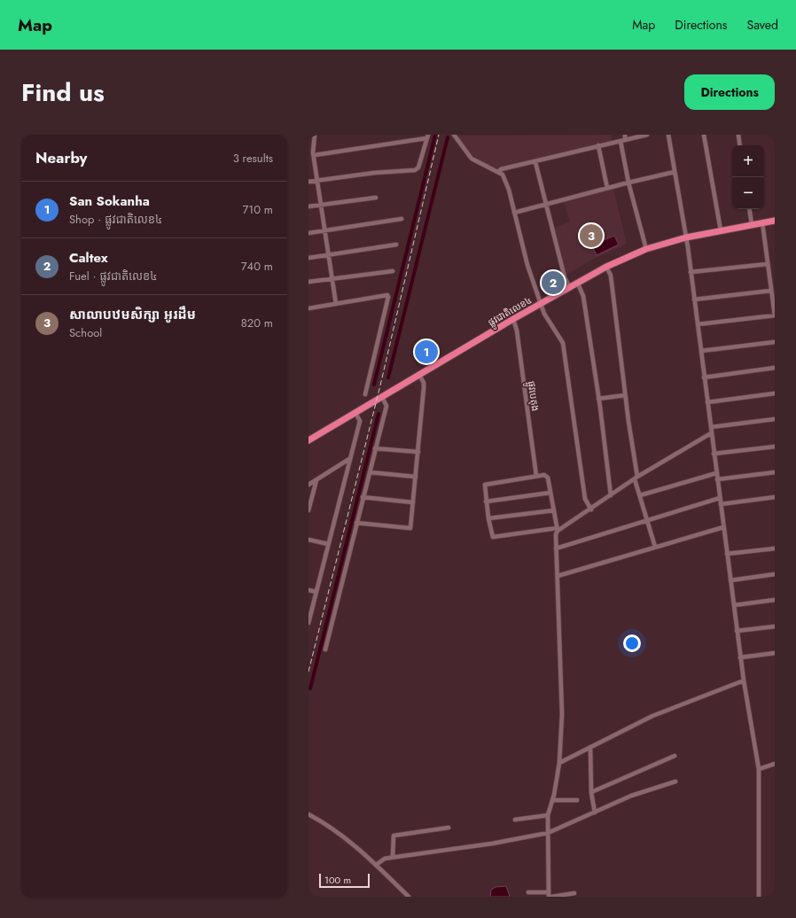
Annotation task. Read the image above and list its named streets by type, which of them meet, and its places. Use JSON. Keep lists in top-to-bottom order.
{
  "streets": {
    "highway": ["ផ្លូវជាតិលេខ៤"],
    "street": ["ផ្លូវបេតុង"]
  },
  "crossings": [
    ["ផ្លូវជាតិលេខ៤", "ផ្លូវបេតុង"]
  ],
  "scale_bar": "100 m",
  "page": {
    "header": "Map",
    "nav": ["Map", "Directions", "Saved"],
    "title": "Find us",
    "buttons": "Directions",
    "heading": ["Nearby", "3 results"],
    "map_buttons": ["+", "−"],
    "list": [
      {
        "mark": "1",
        "name": "San Sokanha",
        "note": "Shop · ផ្លូវជាតិលេខ៤",
        "value": "710 m"
      },
      {
        "mark": "2",
        "name": "Caltex",
        "note": "Fuel · ផ្លូវជាតិលេខ៤",
        "value": "740 m"
      },
      {
        "mark": "3",
        "name": "សាលាបឋមសិក្សា អូរដឹម",
        "note": "School",
        "value": "820 m"
      }
    ],
    "pins": ["3", "2", "1"],
    "scale": "100 m"
  }
}
